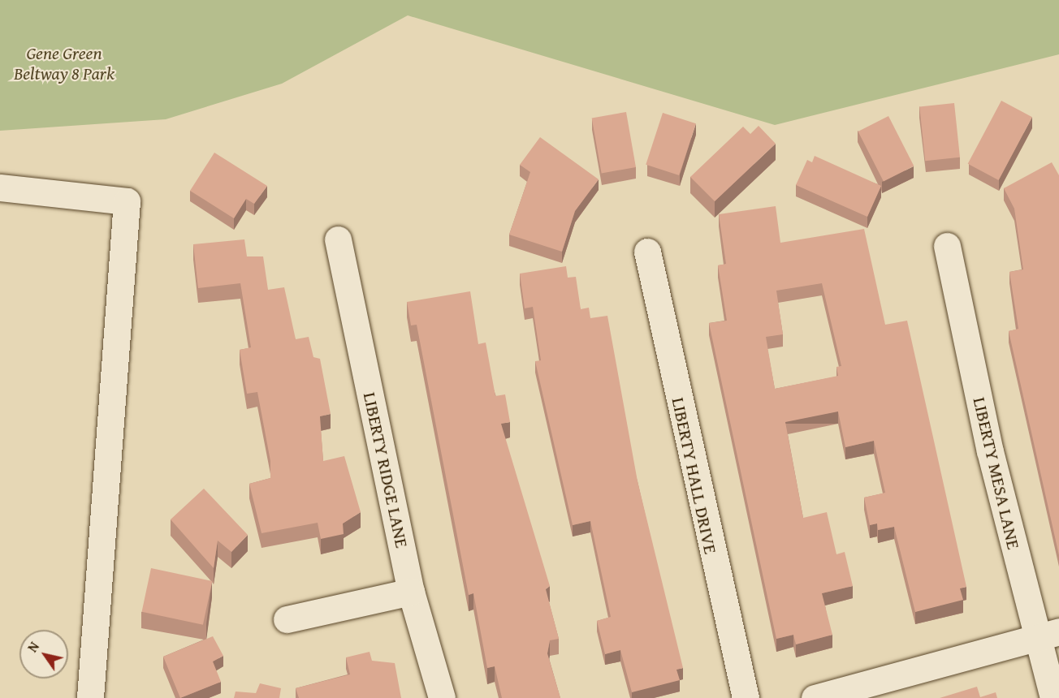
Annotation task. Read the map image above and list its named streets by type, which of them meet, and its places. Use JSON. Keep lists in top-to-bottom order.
{
  "streets": {
    "street": ["LIBERTY RIDGE LANE", "LIBERTY MESA LANE", "LIBERTY HALL DRIVE"]
  },
  "parks": ["Gene Green Beltway 8 Park"],
  "north": "top left"
}
